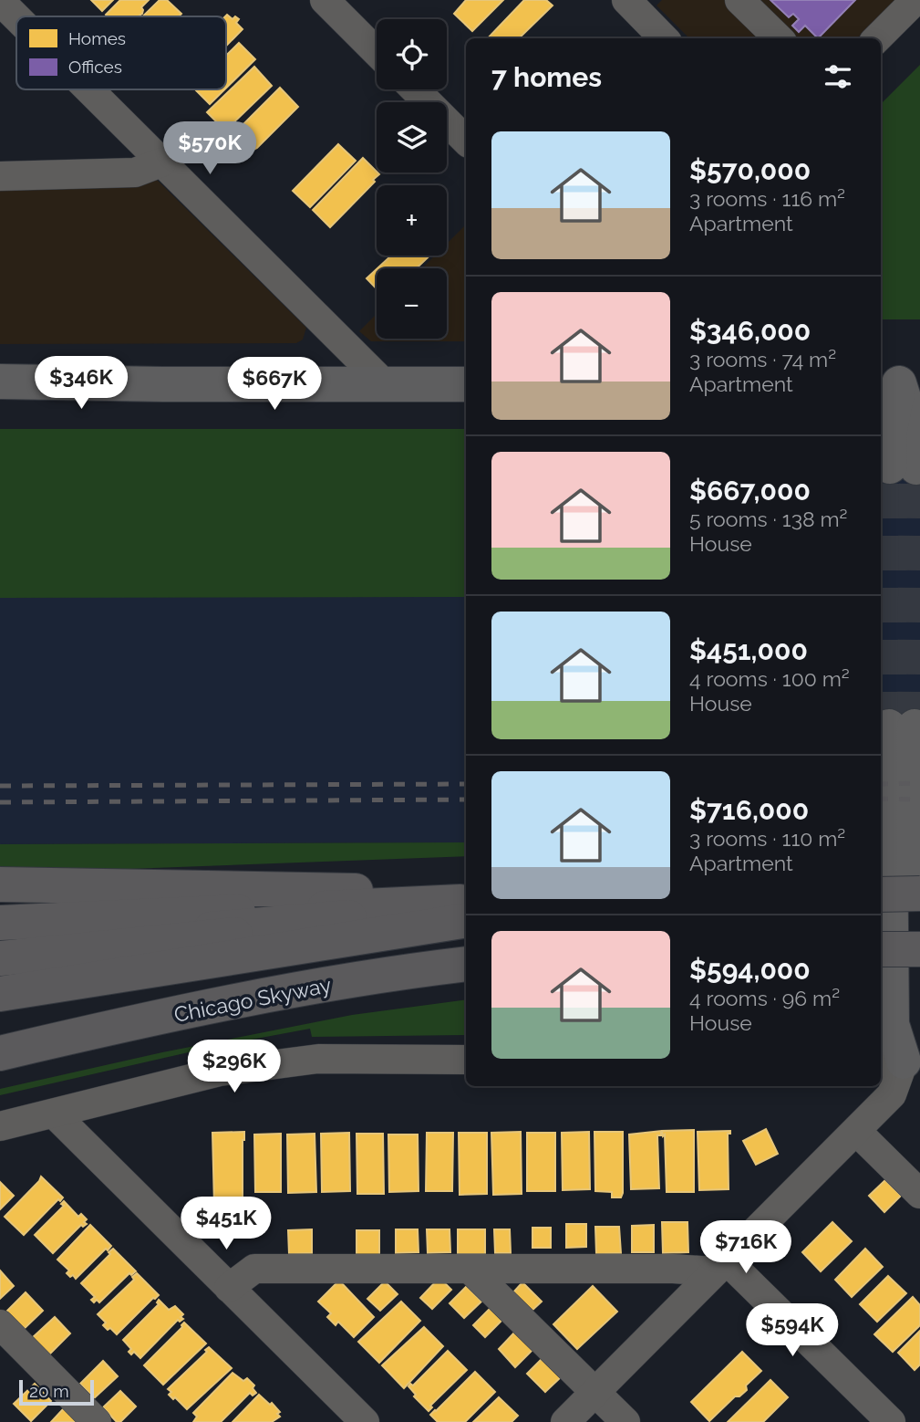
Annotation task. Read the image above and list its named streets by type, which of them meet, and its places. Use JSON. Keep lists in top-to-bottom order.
{
  "streets": {
    "highway": ["Chicago Skyway"]
  },
  "legend": ["Homes", "Offices"],
  "scale_bar": "20 m",
  "page": {
    "map_buttons": ["+", "−"],
    "heading": "7 homes",
    "list": [
      {
        "name": "$570,000",
        "note": "3 rooms · 116 m² · Apartment"
      },
      {
        "name": "$346,000",
        "note": "3 rooms · 74 m² · Apartment"
      },
      {
        "name": "$667,000",
        "note": "5 rooms · 138 m² · House"
      },
      {
        "name": "$451,000",
        "note": "4 rooms · 100 m² · House"
      },
      {
        "name": "$716,000",
        "note": "3 rooms · 110 m² · Apartment"
      },
      {
        "name": "$594,000",
        "note": "4 rooms · 96 m² · House"
      }
    ],
    "price": [
      "$570K",
      "$346K",
      "$667K",
      "$296K",
      "$451K",
      "$716K",
      "$594K"
    ],
    "scale": "20 m"
  }
}
